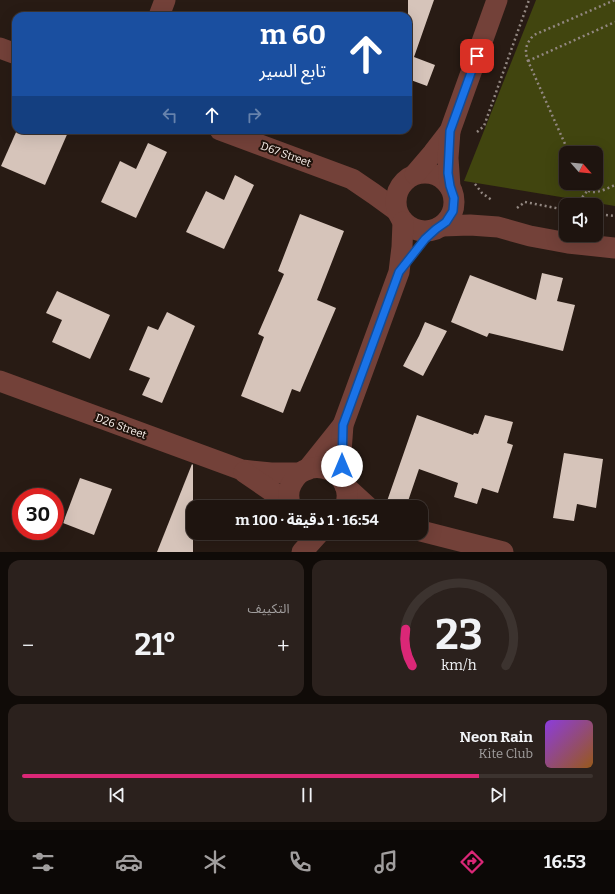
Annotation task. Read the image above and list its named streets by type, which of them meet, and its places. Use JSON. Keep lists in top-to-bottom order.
{
  "streets": {
    "street": ["D67 Street", "D26 Street"]
  },
  "north": "bottom right",
  "page": {
    "turn": ["60 m", "تابع السير"],
    "limit": "30",
    "trip": "16:54 · 1 دقيقة · 100 m",
    "tile": "التكييف",
    "heat": ["−", "21°", "+"],
    "song": ["Neon Rain", "Kite Club"],
    "tabs": "16:53",
    "gauge": ["23", "km/h"]
  }
}
